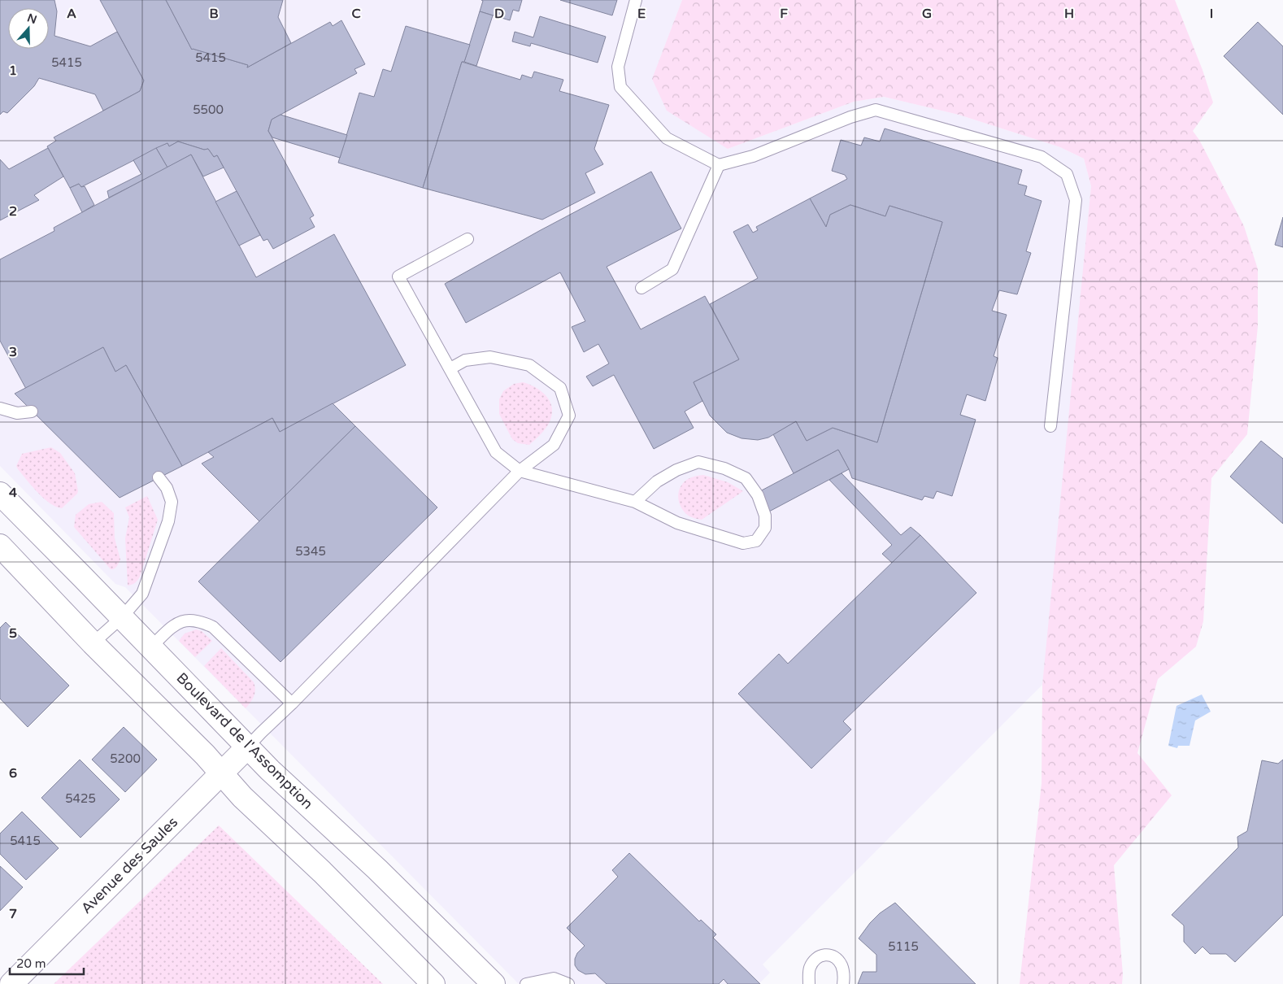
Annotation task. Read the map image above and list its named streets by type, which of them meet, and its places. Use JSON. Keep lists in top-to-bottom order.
{
  "streets": {
    "street": ["Boulevard de l'Assomption", "Avenue des Saules"]
  },
  "crossings": [
    ["Boulevard de l'Assomption", "Avenue des Saules"]
  ],
  "house_numbers": [
    "5415",
    "5415",
    "5500",
    "5345",
    "5200",
    "5425",
    "5415",
    "5115"
  ],
  "scale_bar": "20 m",
  "north": "top",
  "grid": {
    "columns": [
      "A",
      "B",
      "C",
      "D",
      "E",
      "F",
      "G",
      "H",
      "I"
    ],
    "rows": [
      "1",
      "2",
      "3",
      "4",
      "5",
      "6",
      "7"
    ]
  }
}
